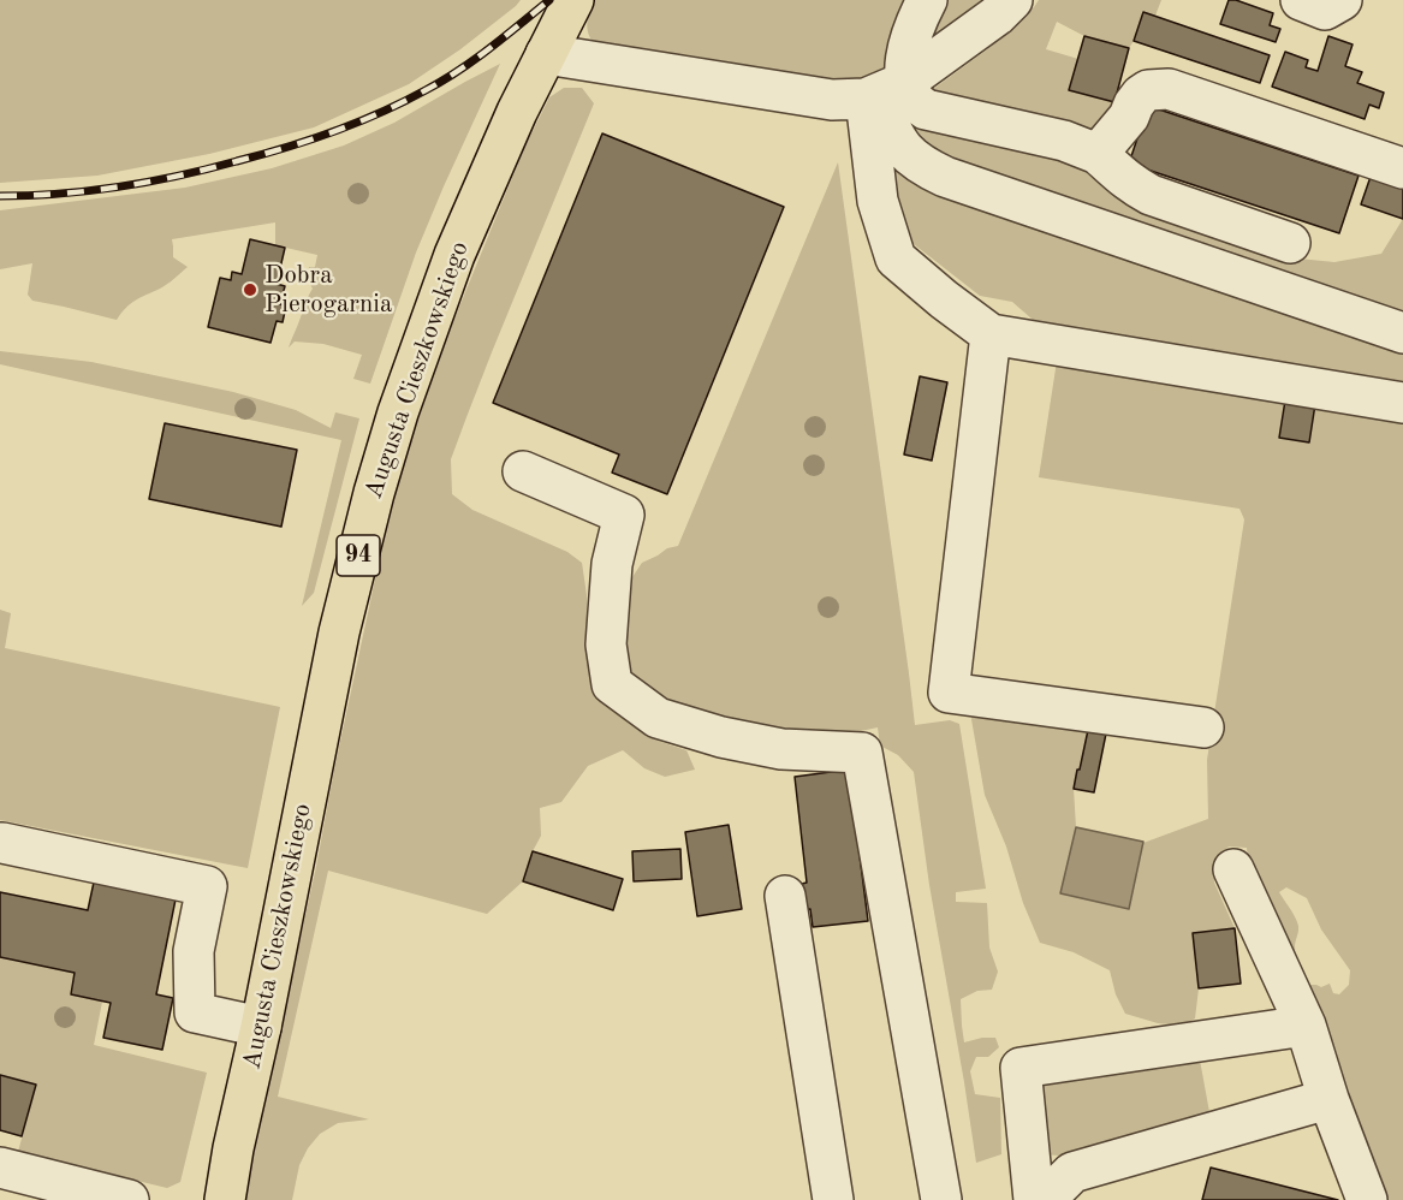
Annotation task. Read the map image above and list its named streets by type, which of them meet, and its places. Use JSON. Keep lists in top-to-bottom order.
{
  "streets": {
    "main road": ["Augusta Cieszkowskiego", "94"]
  },
  "places": ["Dobra Pierogarnia"]
}
